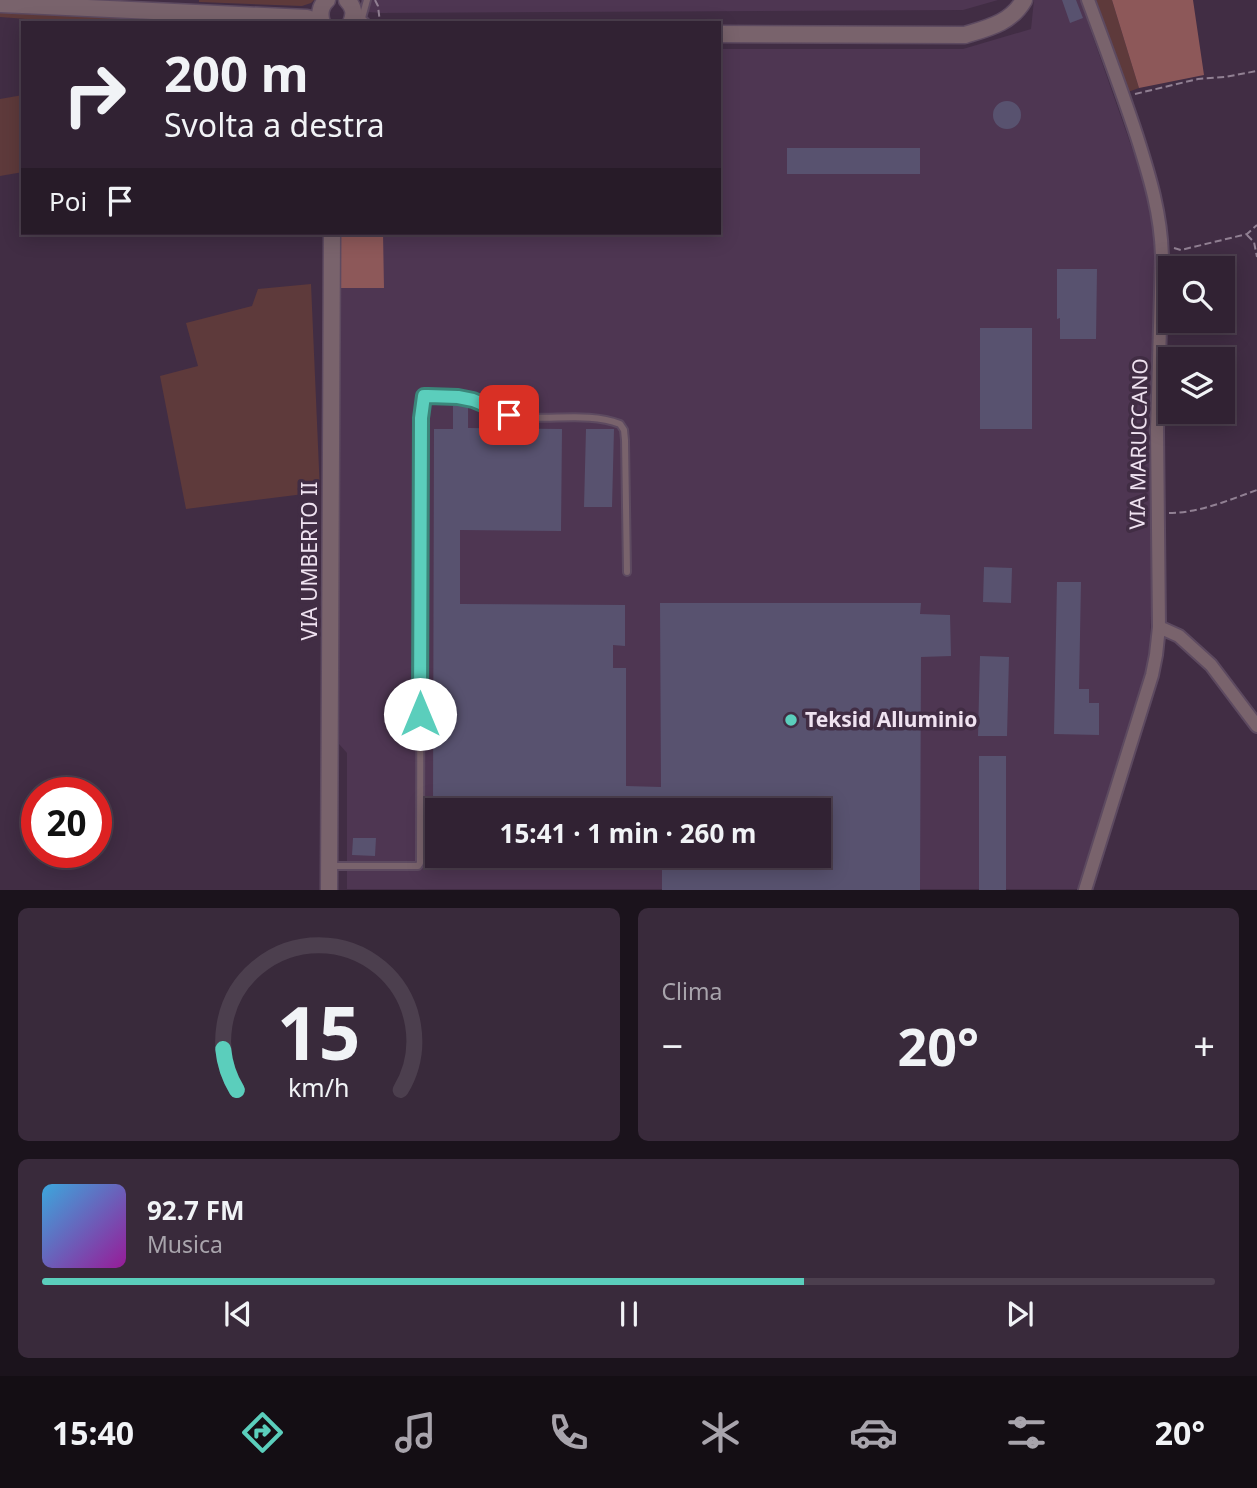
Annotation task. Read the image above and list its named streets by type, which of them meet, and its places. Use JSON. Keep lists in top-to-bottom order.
{
  "streets": {
    "street": ["VIA MARUCCANO", "VIA UMBERTO II"]
  },
  "places": ["Teksid Alluminio"],
  "page": {
    "turn": ["200 m", "Svolta a destra"],
    "then": "Poi",
    "limit": "20",
    "trip": "15:41 · 1 min · 260 m",
    "tile": "Clima",
    "heat": ["−", "20°", "+"],
    "song": ["92.7 FM", "Musica"],
    "tabs": ["15:40", "20°"],
    "gauge": ["15", "km/h"]
  }
}
